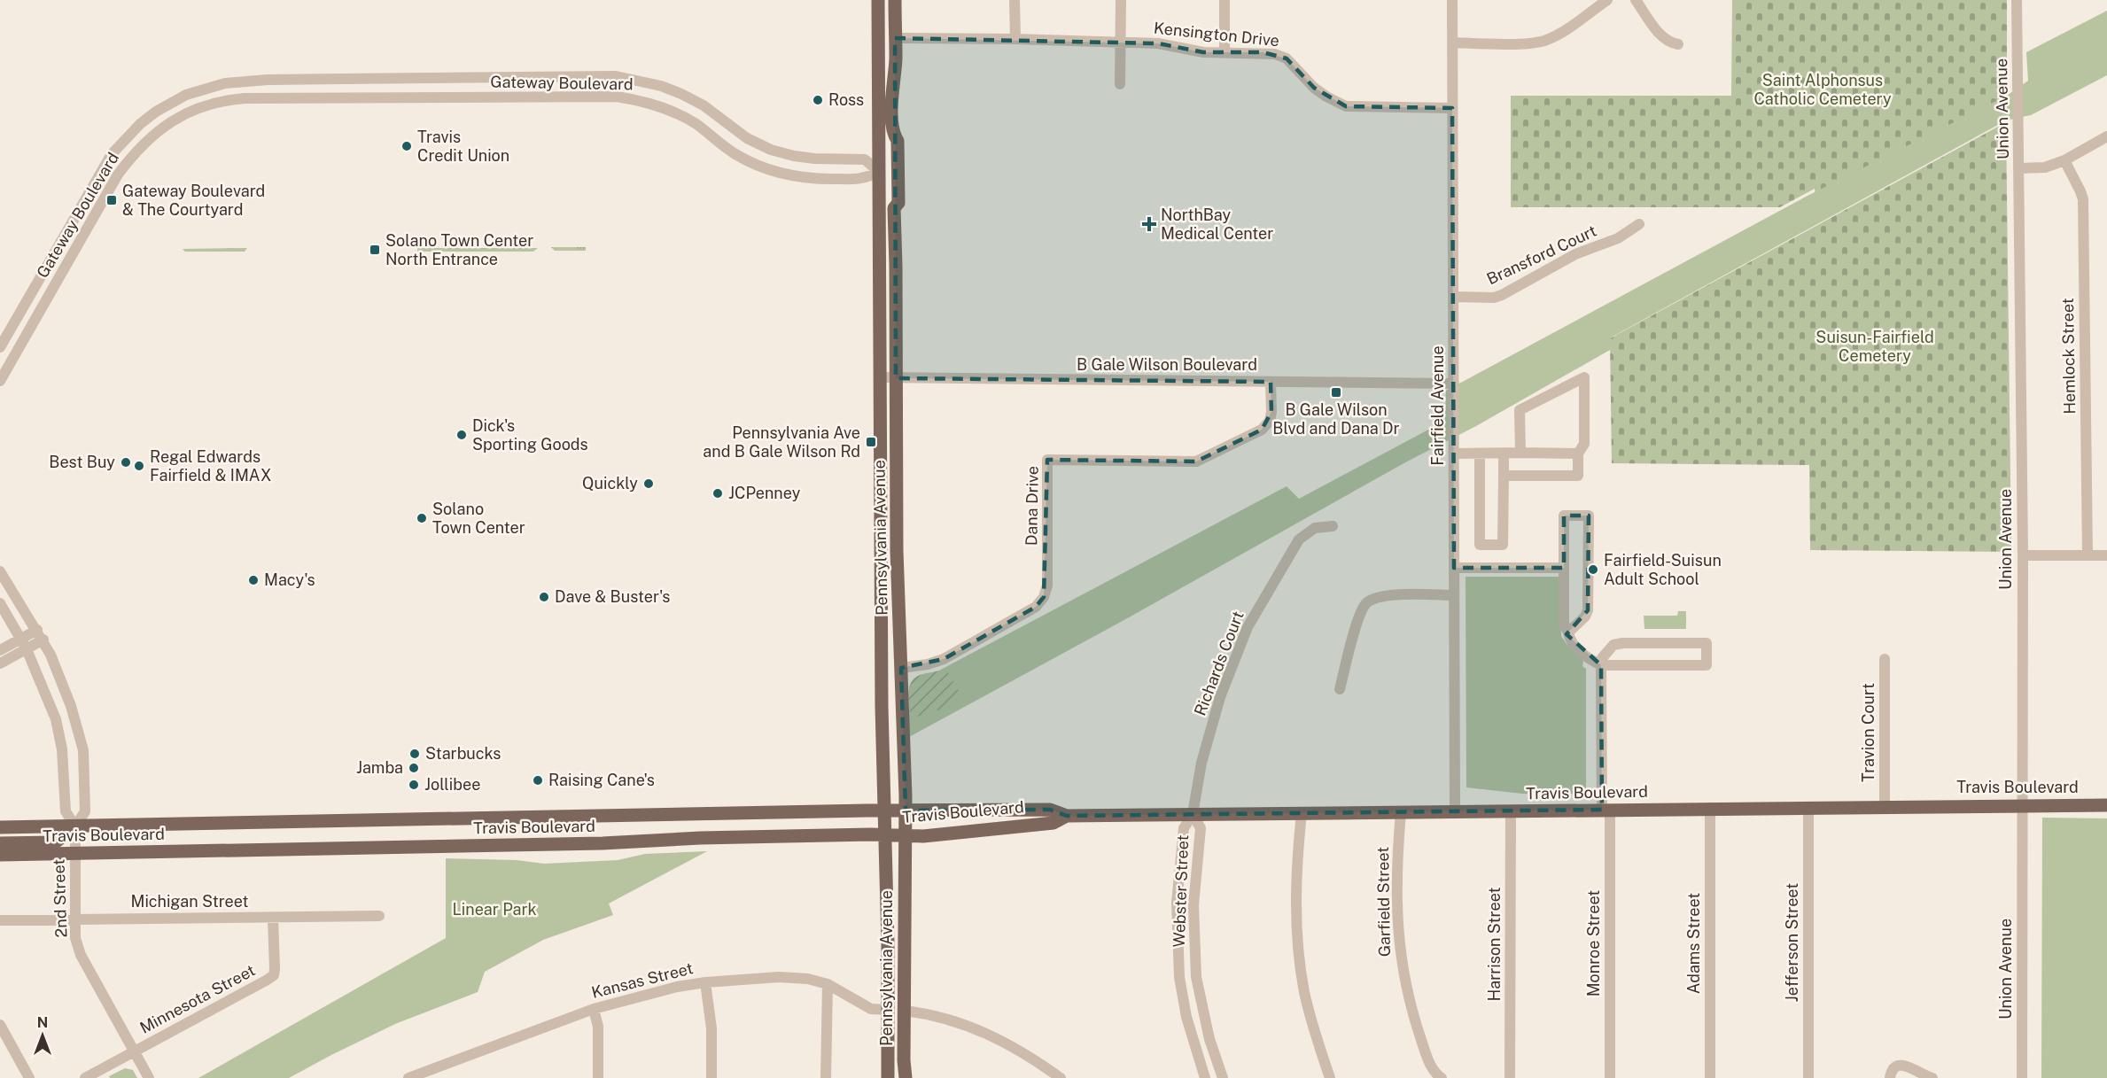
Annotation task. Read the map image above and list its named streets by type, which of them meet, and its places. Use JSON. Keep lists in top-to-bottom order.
{
  "streets": {
    "main road": ["Pennsylvania Avenue", "Travis Boulevard"],
    "street": [
      "Kensington Drive",
      "Gateway Boulevard",
      "Union Avenue",
      "Bransford Court",
      "Hemlock Street",
      "B Gale Wilson Boulevard",
      "Fairfield Avenue",
      "Dana Drive",
      "Richards Court",
      "Travion Court",
      "Webster Street",
      "2nd Street",
      "Michigan Street",
      "Garfield Street",
      "Jefferson Street",
      "Monroe Street",
      "Adams Street",
      "Harrison Street",
      "Kansas Street",
      "Minnesota Street"
    ]
  },
  "crossings": [
    ["Kensington Drive", "Fairfield Avenue"],
    ["Kensington Drive", "Pennsylvania Avenue"],
    ["Gateway Boulevard", "Pennsylvania Avenue"],
    ["Union Avenue", "Travis Boulevard"],
    ["Bransford Court", "Fairfield Avenue"],
    ["B Gale Wilson Boulevard", "Fairfield Avenue"],
    ["B Gale Wilson Boulevard", "Dana Drive"],
    ["B Gale Wilson Boulevard", "Pennsylvania Avenue"],
    ["Fairfield Avenue", "Travis Boulevard"],
    ["Dana Drive", "Pennsylvania Avenue"],
    ["Pennsylvania Avenue", "Travis Boulevard"],
    ["Pennsylvania Avenue", "Kansas Street"],
    ["Richards Court", "Travis Boulevard"],
    ["Richards Court", "Webster Street"],
    ["Travion Court", "Travis Boulevard"],
    ["Travis Boulevard", "Webster Street"],
    ["Travis Boulevard", "2nd Street"],
    ["Travis Boulevard", "Garfield Street"],
    ["Travis Boulevard", "Jefferson Street"],
    ["Travis Boulevard", "Monroe Street"],
    ["Travis Boulevard", "Adams Street"],
    ["Travis Boulevard", "Harrison Street"],
    ["2nd Street", "Michigan Street"],
    ["2nd Street", "Minnesota Street"],
    ["Michigan Street", "Minnesota Street"]
  ],
  "parks": ["Saint Alphonsus Catholic Cemetery", "Suisun-Fairfield Cemetery", "Linear Park"],
  "places": {
    "other": [
      "Ross",
      "Travis Credit Union",
      "Dick's Sporting Goods",
      "Best Buy",
      "Regal Edwards Fairfield & IMAX",
      "Quickly",
      "JCPenney",
      "Solano Town Center",
      "Fairfield-Suisun Adult School",
      "Macy's",
      "Dave & Buster's",
      "Starbucks",
      "Jamba",
      "Raising Cane's",
      "Jollibee"
    ],
    "transit": [
      "Gateway Boulevard & The Courtyard",
      "Solano Town Center North Entrance",
      "B Gale Wilson Blvd and Dana Dr",
      "Pennsylvania Ave and B Gale Wilson Rd"
    ],
    "health": ["NorthBay Medical Center"]
  },
  "north": "top"
}
